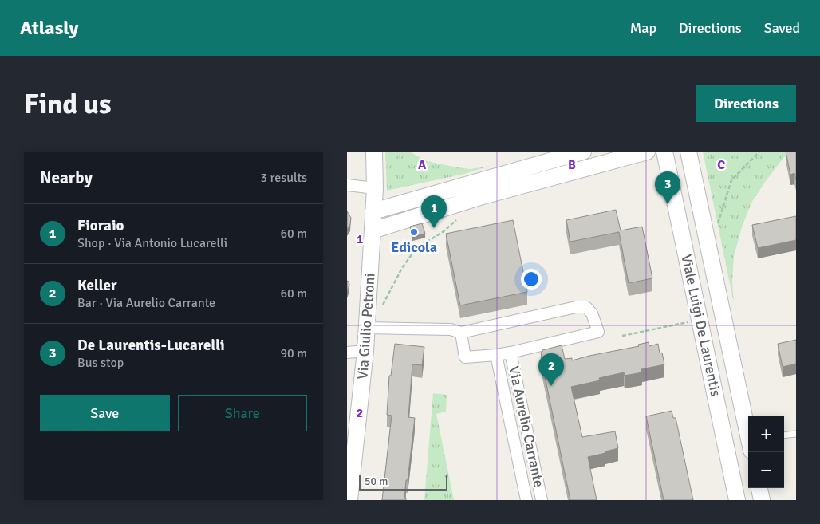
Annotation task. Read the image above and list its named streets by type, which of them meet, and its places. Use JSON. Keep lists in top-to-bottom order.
{
  "streets": {
    "street": ["Viale Luigi De Laurentis", "Via Giulio Petroni", "Via Aurelio Carrante"]
  },
  "places": ["Edicola"],
  "scale_bar": "50 m",
  "page": {
    "header": "Atlasly",
    "nav": ["Map", "Directions", "Saved"],
    "buttons": [
      "Directions",
      ["Save", "Share"]
    ],
    "title": "Find us",
    "heading": ["Nearby", "3 results"],
    "pins": ["3", "1", "2"],
    "list": [
      {
        "mark": "1",
        "name": "Fioraio",
        "note": "Shop · Via Antonio Lucarelli",
        "value": "60 m"
      },
      {
        "mark": "2",
        "name": "Keller",
        "note": "Bar · Via Aurelio Carrante",
        "value": "60 m"
      },
      {
        "mark": "3",
        "name": "De Laurentis-Lucarelli",
        "note": "Bus stop",
        "value": "90 m"
      }
    ],
    "map_buttons": ["+", "−"],
    "scale": "50 m"
  },
  "grid": {
    "columns": ["A", "B", "C"],
    "rows": ["1", "2"]
  }
}
